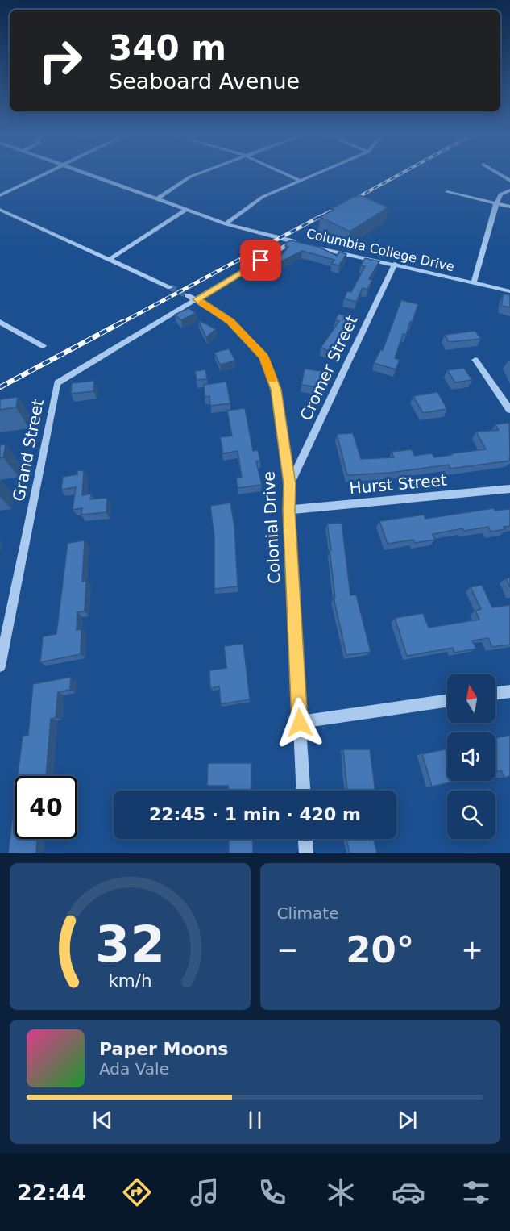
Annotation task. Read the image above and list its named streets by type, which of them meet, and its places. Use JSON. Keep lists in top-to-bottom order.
{
  "streets": {
    "street": [
      "Columbia College Drive",
      "Cromer Street",
      "Grand Street",
      "Hurst Street",
      "Colonial Drive"
    ]
  },
  "crossings": [
    ["Columbia College Drive", "Cromer Street"],
    ["Cromer Street", "Colonial Drive"],
    ["Grand Street", "Colonial Drive"],
    ["Hurst Street", "Colonial Drive"]
  ],
  "north": "top",
  "page": {
    "turn": ["340 m", "Seaboard Avenue"],
    "limit": "40",
    "trip": "22:45 · 1 min · 420 m",
    "tile": "Climate",
    "heat": ["−", "20°", "+"],
    "song": ["Paper Moons", "Ada Vale"],
    "tabs": "22:44",
    "gauge": ["32", "km/h"]
  }
}
